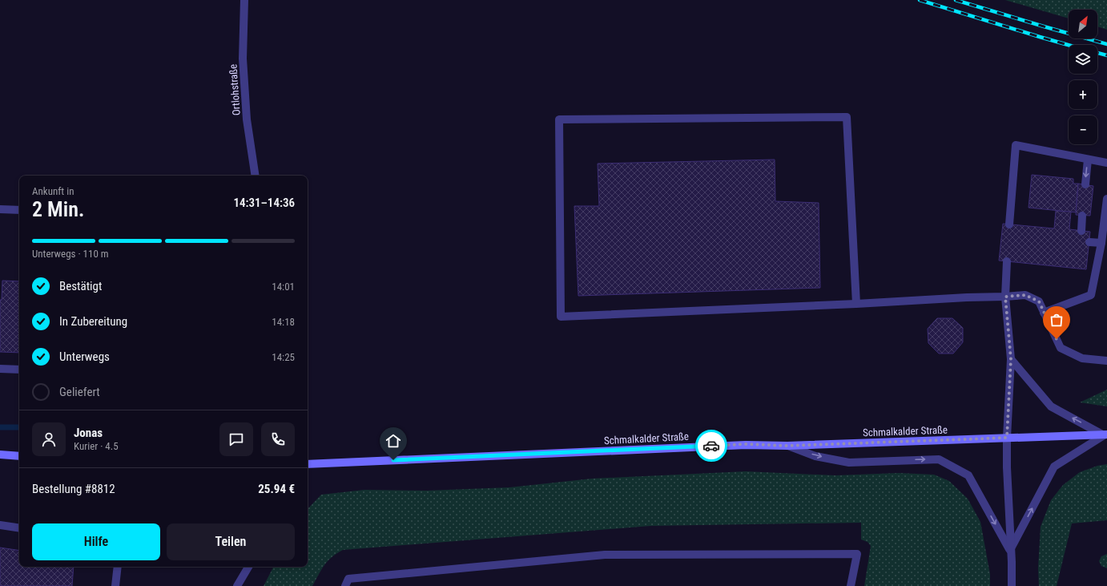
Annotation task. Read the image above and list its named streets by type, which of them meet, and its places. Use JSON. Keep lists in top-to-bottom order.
{
  "streets": {
    "main road": ["Schmalkalder Straße"],
    "street": ["Ortlohstraße"]
  },
  "north": "top right",
  "page": {
    "map_buttons": ["+", "−"],
    "heading": ["2 Min.", "Ankunft in", "14:31–14:36"],
    "panel": [
      "Jonas",
      "Kurier · 4.5",
      "Bestellung #8812",
      "25.94 €"
    ],
    "bar": "Unterwegs · 110 m",
    "list": [
      ["Bestätigt", "14:01"],
      ["In Zubereitung", "14:18"],
      ["Unterwegs", "14:25"],
      "Geliefert"
    ],
    "buttons": ["Hilfe", "Teilen"]
  }
}
